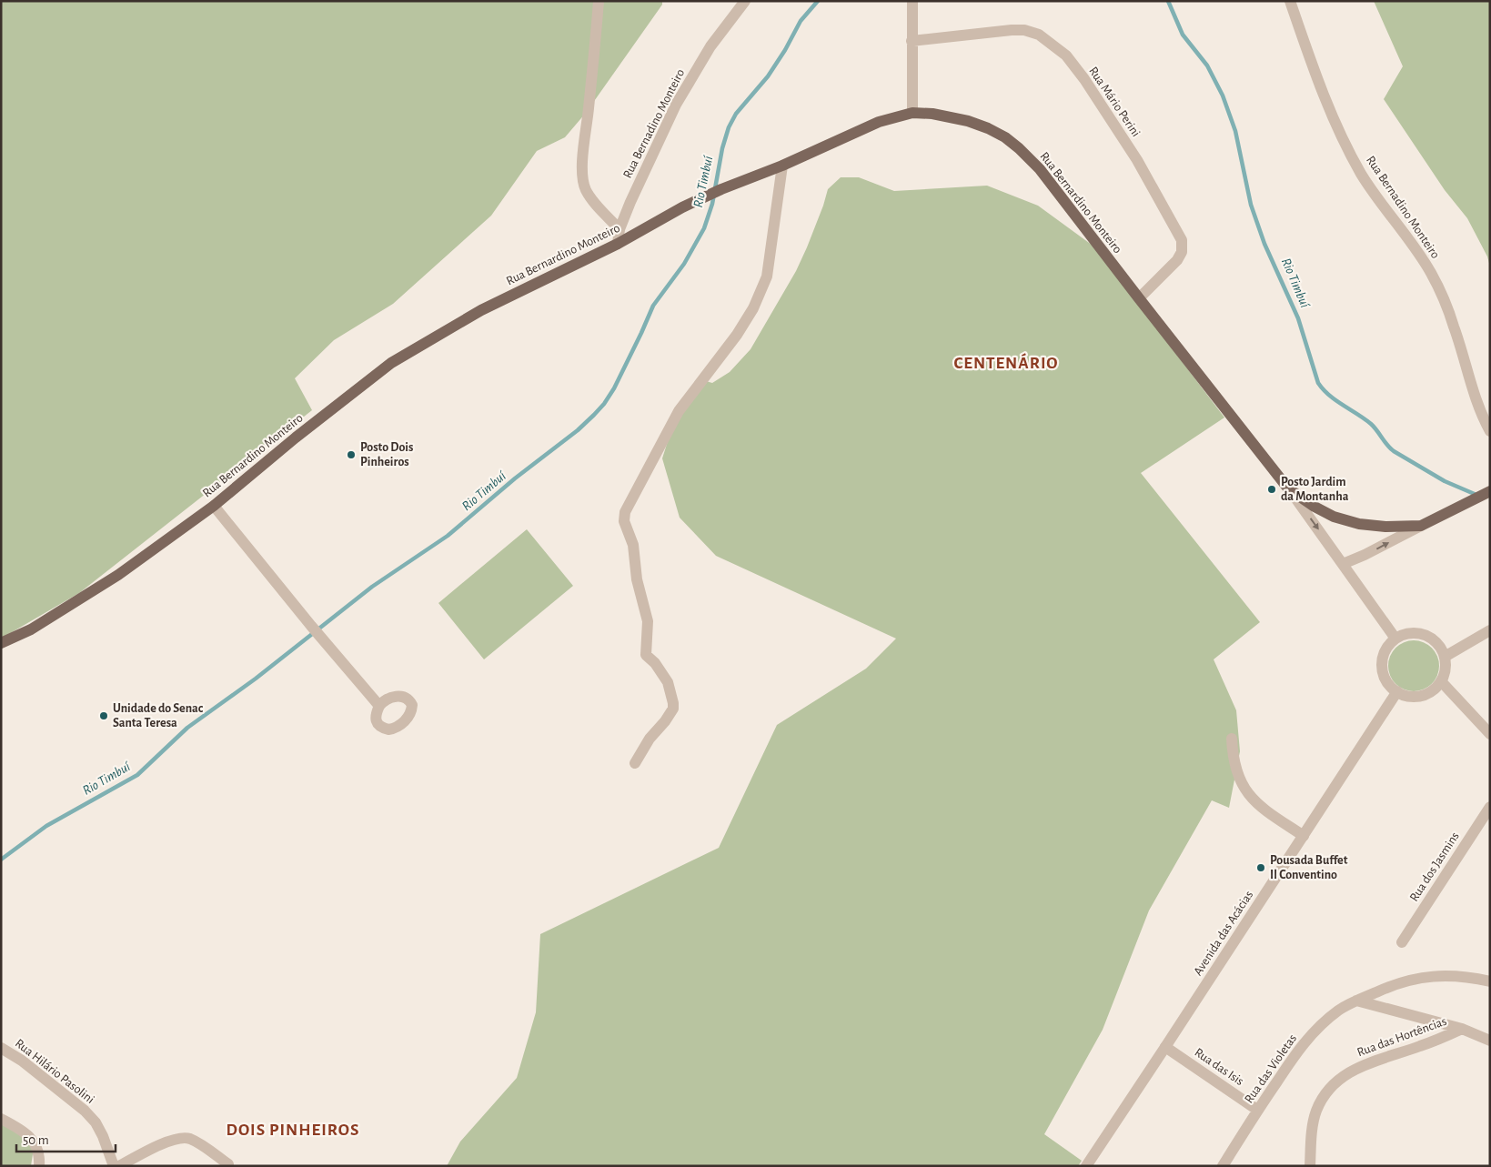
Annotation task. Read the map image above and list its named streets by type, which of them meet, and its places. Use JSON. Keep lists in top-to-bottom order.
{
  "streets": {
    "main road": ["Rua Bernardino Monteiro"],
    "street": [
      "Rua Mário Perini",
      "Rua Bernadino Monteiro",
      "Rua dos Jasmins",
      "Avenida das Acácias",
      "Rua das Hortências",
      "Rua das Isis",
      "Rua das Violetas",
      "Rua Hilário Pasolini"
    ]
  },
  "crossings": [
    ["Rua Mário Perini", "Rua Bernardino Monteiro"],
    ["Rua Bernadino Monteiro", "Rua Bernardino Monteiro"],
    ["Avenida das Acácias", "Rua das Isis"],
    ["Rua das Isis", "Rua das Violetas"]
  ],
  "districts": ["CENTENÁRIO", "DOIS PINHEIROS"],
  "water": ["Rio Timbuí"],
  "places": [
    "Posto Dois Pinheiros",
    "Posto Jardim da Montanha",
    "Unidade do Senac Santa Teresa",
    "Pousada Buffet Il Conventino"
  ],
  "scale_bar": "50 m"
}
